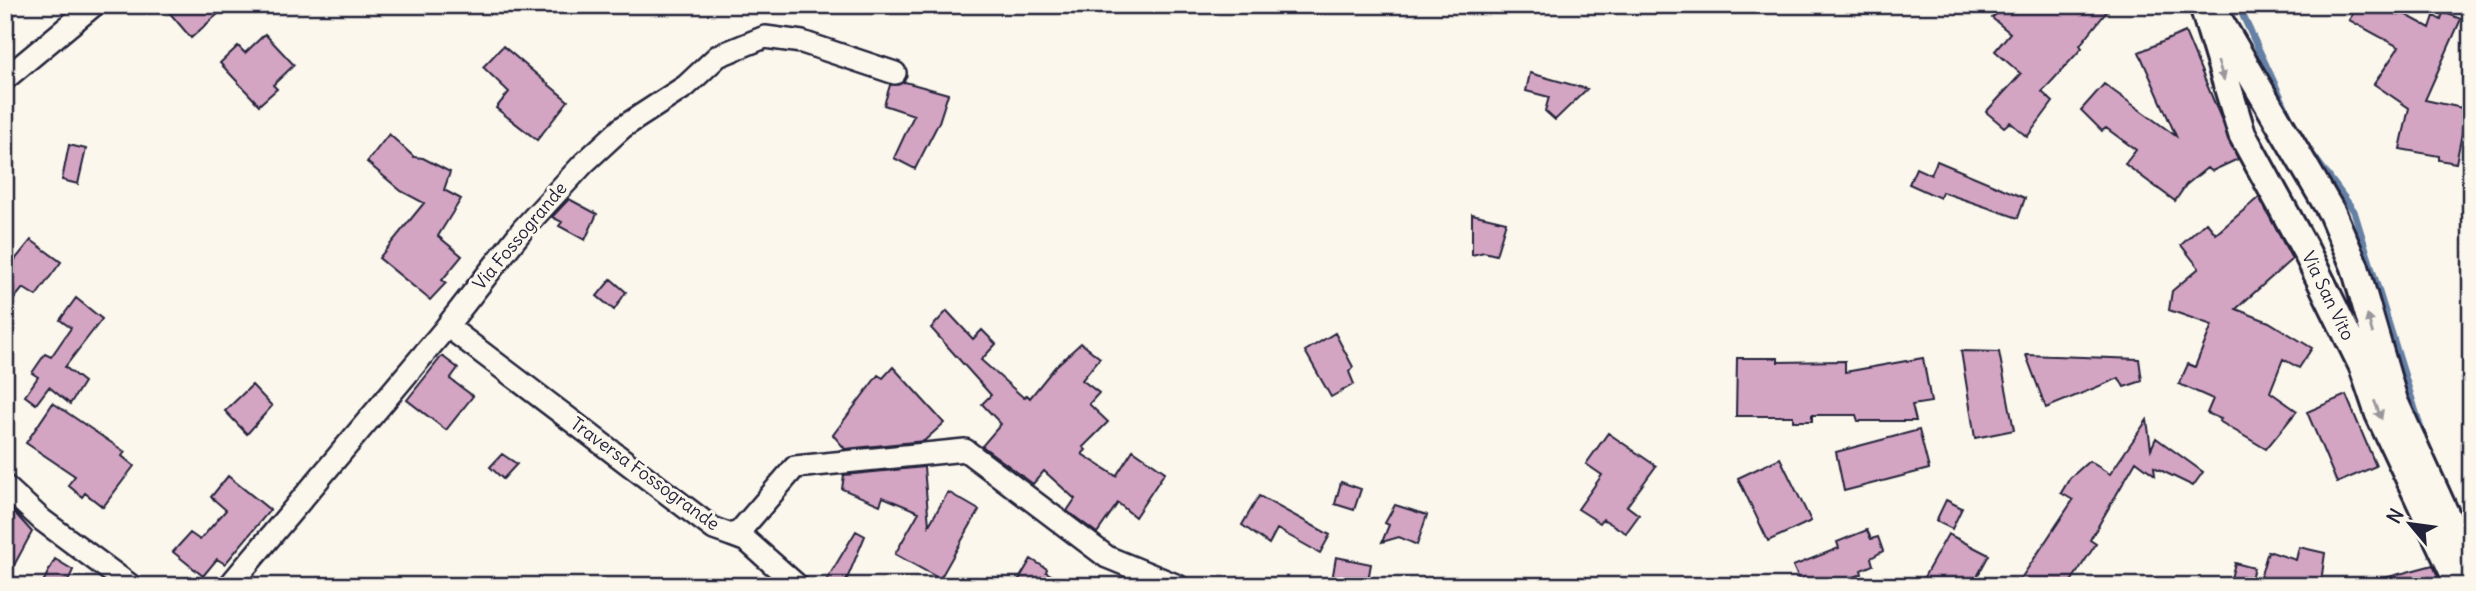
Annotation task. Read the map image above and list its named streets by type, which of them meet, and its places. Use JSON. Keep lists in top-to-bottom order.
{
  "streets": {
    "street": ["Via Fossogrande", "Via San Vito", "Traversa Fossogrande"]
  },
  "crossings": [
    ["Via Fossogrande", "Traversa Fossogrande"]
  ],
  "north": "top left"
}
